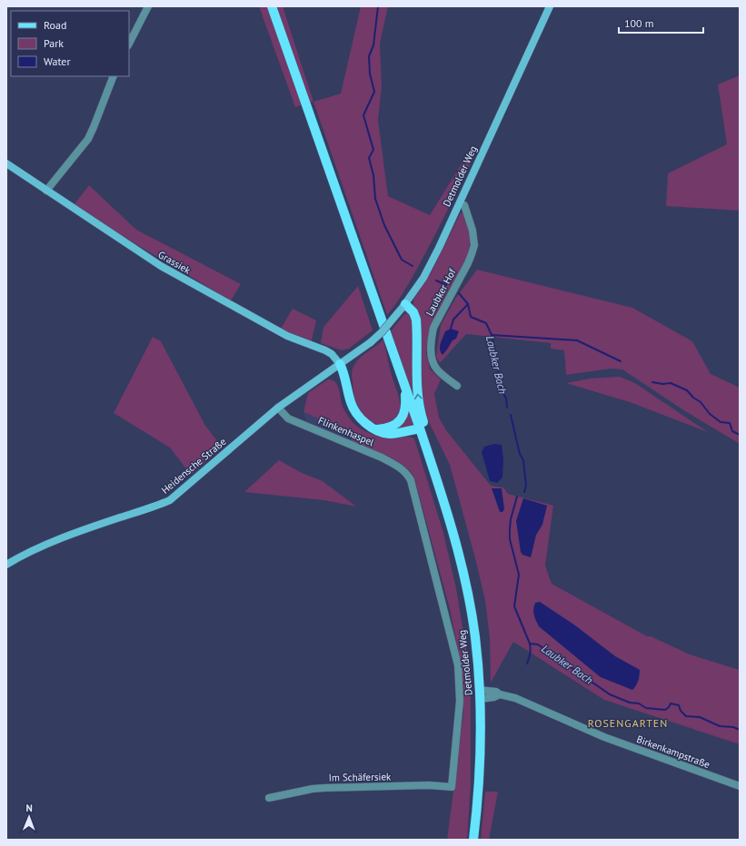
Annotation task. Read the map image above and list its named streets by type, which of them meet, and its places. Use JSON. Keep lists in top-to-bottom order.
{
  "streets": {
    "main road": ["Detmolder Weg"],
    "street": [
      "Grassiek",
      "Laubker Hof",
      "Flinkenhaspel",
      "Heidensche Straße",
      "Birkenkampstraße",
      "Im Schäfersiek"
    ]
  },
  "crossings": [
    ["Detmolder Weg", "Laubker Hof"],
    ["Detmolder Weg", "Flinkenhaspel"],
    ["Detmolder Weg", "Heidensche Straße"],
    ["Detmolder Weg", "Birkenkampstraße"],
    ["Detmolder Weg", "Im Schäfersiek"],
    ["Grassiek", "Heidensche Straße"],
    ["Flinkenhaspel", "Heidensche Straße"]
  ],
  "districts": ["ROSENGARTEN"],
  "water": ["Laubker Bach"],
  "legend": ["Road", "Park", "Water"],
  "scale_bar": "100 m",
  "north": "top"
}
